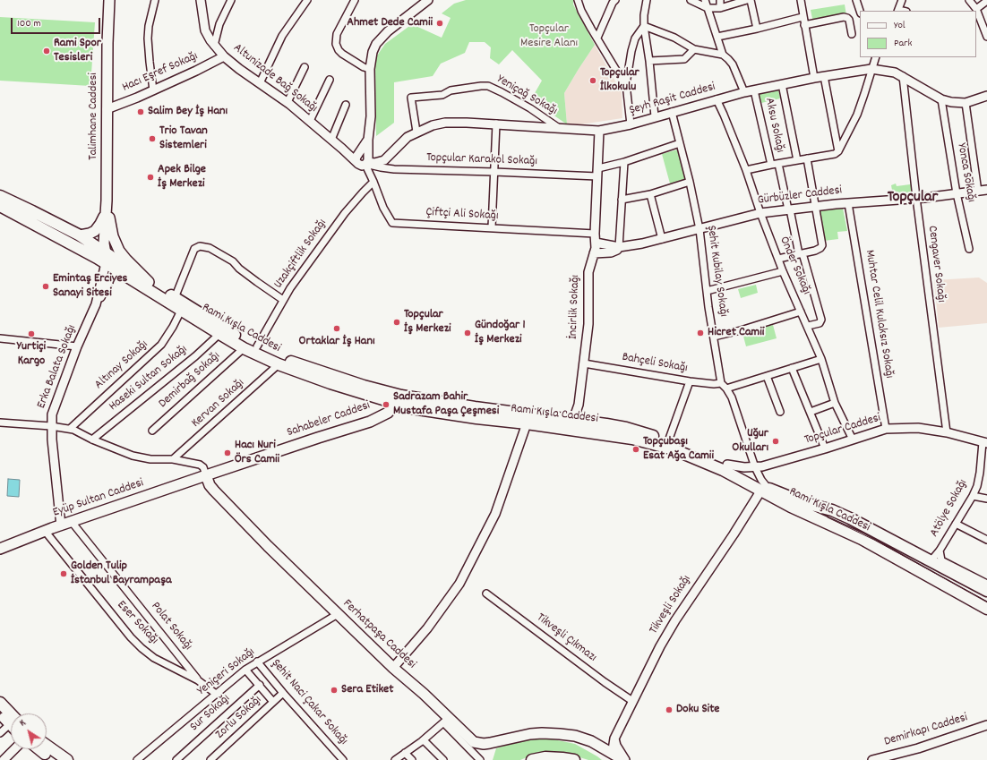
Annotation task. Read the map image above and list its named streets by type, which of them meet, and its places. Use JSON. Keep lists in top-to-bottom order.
{
  "streets": {
    "main road": [
      "Talimhane Caddesi",
      "Rami Kışla Caddesi",
      "Sahabeler Caddesi",
      "Eyüp Sultan Caddesi",
      "Ferhatpaşa Caddesi"
    ],
    "street": [
      "Hacı Eşref Sokağı",
      "Altunizade Bağ Sokağı",
      "Yeniçağ Sokağı",
      "Şeyh Raşit Caddesi",
      "Aksu Sokağı",
      "Topçular Karakol Sokağı",
      "Yonca Sokağı",
      "Gürbüzler Caddesi",
      "Çiftçi Ali Sokağı",
      "Uzakçiftlik Sokağı",
      "Cengaver Sokağı",
      "Önder Sokağı",
      "Şehit Kubilay Sokağı",
      "İncirlik Sokağı",
      "Muhtar Celil Kulaksız Sokağı",
      "Bahçeli Sokağı",
      "Altınay Sokağı",
      "Erka Balata Sokağı",
      "Haseki Sultan Sokağı",
      "Demirbağ Sokağı",
      "Kervan Sokağı",
      "Topçular Caddesi",
      "Atölye Sokağı",
      "Tikveşli Sokağı",
      "Eser Sokağı",
      "Polat Sokağı",
      "Tikveşli Çıkmazı",
      "Yeniçeri Sokağı",
      "Şehit Naci Çakar Sokağı",
      "Sur Sokağı",
      "Zorlu Sokağı",
      "Demirkapı Caddesi"
    ]
  },
  "crossings": [
    ["Hacı Eşref Sokağı", "Altunizade Bağ Sokağı"],
    ["Hacı Eşref Sokağı", "Talimhane Caddesi"],
    ["Yeniçağ Sokağı", "Şeyh Raşit Caddesi"],
    ["Şeyh Raşit Caddesi", "Aksu Sokağı"],
    ["Şeyh Raşit Caddesi", "Topçular Karakol Sokağı"],
    ["Şeyh Raşit Caddesi", "Yonca Sokağı"],
    ["Şeyh Raşit Caddesi", "Çiftçi Ali Sokağı"],
    ["Şeyh Raşit Caddesi", "Cengaver Sokağı"],
    ["Şeyh Raşit Caddesi", "Önder Sokağı"],
    ["Şeyh Raşit Caddesi", "Şehit Kubilay Sokağı"],
    ["Şeyh Raşit Caddesi", "İncirlik Sokağı"],
    ["Talimhane Caddesi", "Rami Kışla Caddesi"],
    ["Talimhane Caddesi", "Erka Balata Sokağı"],
    ["Topçular Karakol Sokağı", "Çiftçi Ali Sokağı"],
    ["Topçular Karakol Sokağı", "Şehit Kubilay Sokağı"],
    ["Topçular Karakol Sokağı", "İncirlik Sokağı"],
    ["Yonca Sokağı", "Gürbüzler Caddesi"],
    ["Gürbüzler Caddesi", "Cengaver Sokağı"],
    ["Gürbüzler Caddesi", "Önder Sokağı"],
    ["Gürbüzler Caddesi", "Şehit Kubilay Sokağı"],
    ["Gürbüzler Caddesi", "Muhtar Celil Kulaksız Sokağı"],
    ["Çiftçi Ali Sokağı", "Uzakçiftlik Sokağı"],
    ["Çiftçi Ali Sokağı", "İncirlik Sokağı"],
    ["Uzakçiftlik Sokağı", "Rami Kışla Caddesi"],
    ["Cengaver Sokağı", "Topçular Caddesi"],
    ["Önder Sokağı", "Topçular Caddesi"],
    ["Şehit Kubilay Sokağı", "Bahçeli Sokağı"],
    ["İncirlik Sokağı", "Rami Kışla Caddesi"],
    ["İncirlik Sokağı", "Bahçeli Sokağı"],
    ["Muhtar Celil Kulaksız Sokağı", "Topçular Caddesi"],
    ["Rami Kışla Caddesi", "Altınay Sokağı"],
    ["Rami Kışla Caddesi", "Erka Balata Sokağı"],
    ["Rami Kışla Caddesi", "Haseki Sultan Sokağı"],
    ["Rami Kışla Caddesi", "Demirbağ Sokağı"],
    ["Rami Kışla Caddesi", "Kervan Sokağı"],
    ["Rami Kışla Caddesi", "Sahabeler Caddesi"],
    ["Rami Kışla Caddesi", "Topçular Caddesi"],
    ["Rami Kışla Caddesi", "Atölye Sokağı"],
    ["Rami Kışla Caddesi", "Tikveşli Sokağı"],
    ["Erka Balata Sokağı", "Eyüp Sultan Caddesi"],
    ["Sahabeler Caddesi", "Eyüp Sultan Caddesi"],
    ["Sahabeler Caddesi", "Ferhatpaşa Caddesi"],
    ["Topçular Caddesi", "Atölye Sokağı"],
    ["Eyüp Sultan Caddesi", "Eser Sokağı"],
    ["Eyüp Sultan Caddesi", "Polat Sokağı"],
    ["Eyüp Sultan Caddesi", "Ferhatpaşa Caddesi"],
    ["Tikveşli Sokağı", "Ferhatpaşa Caddesi"],
    ["Tikveşli Sokağı", "Tikveşli Çıkmazı"],
    ["Eser Sokağı", "Polat Sokağı"],
    ["Eser Sokağı", "Yeniçeri Sokağı"],
    ["Ferhatpaşa Caddesi", "Yeniçeri Sokağı"],
    ["Yeniçeri Sokağı", "Şehit Naci Çakar Sokağı"],
    ["Şehit Naci Çakar Sokağı", "Zorlu Sokağı"]
  ],
  "districts": ["Topçular"],
  "parks": ["Topçular Mesire Alanı"],
  "places": [
    "Ahmet Dede Camii",
    "Rami Spor Tesisleri",
    "Topçular İlkokulu",
    "Salim Bey İş Hanı",
    "Trio Tavan Sistemleri",
    "Apek Bilge İş Merkezi",
    "Emintaş Erciyes Sanayi Sitesi",
    "Topçular İş Merkezi",
    "Ortaklar İş Hanı",
    "Gündoğar 1 İş Merkezi",
    "Hicret Camii",
    "Yurtiçi Kargo",
    "Sadrazam Bahir Mustafa Paşa Çeşmesi",
    "Uğur Okulları",
    "Topçubaşı Esat Ağa Camii",
    "Hacı Nuri Örs Camii",
    "Golden Tulip İstanbul Bayrampaşa",
    "Sera Etiket",
    "Doku Site"
  ],
  "legend": ["Yol", "Park"],
  "scale_bar": "100 m",
  "north": "top left"
}
